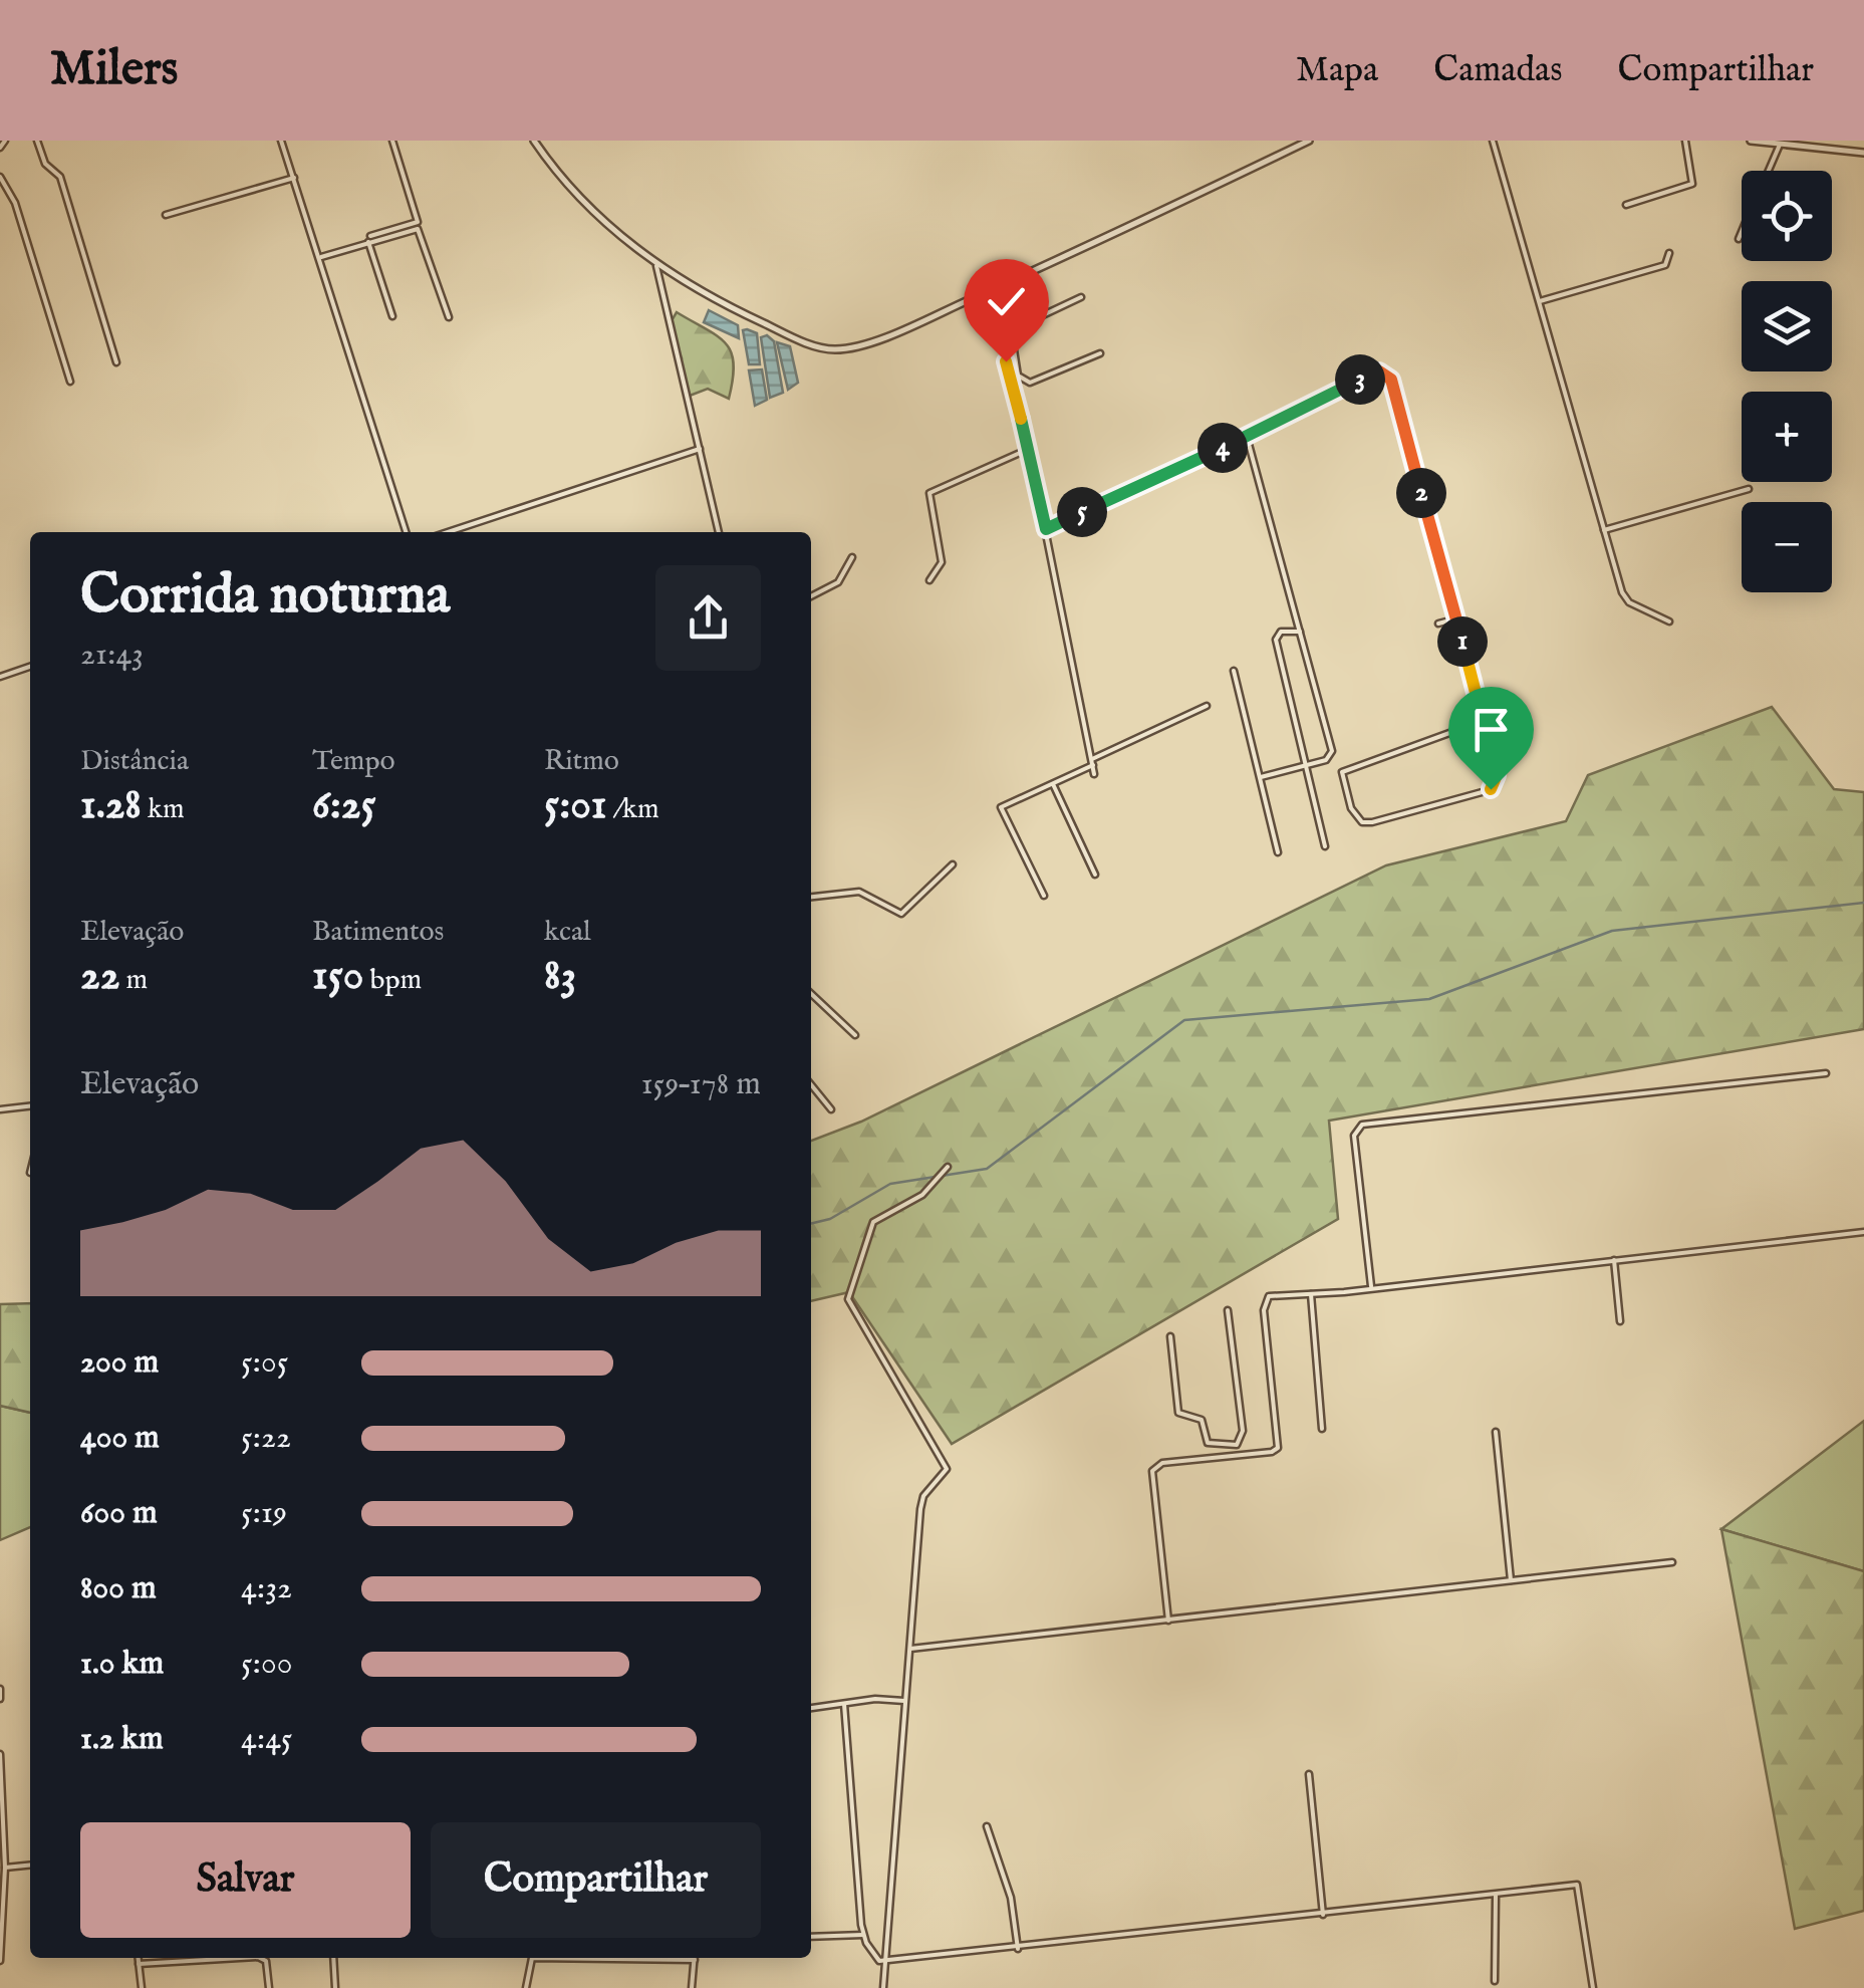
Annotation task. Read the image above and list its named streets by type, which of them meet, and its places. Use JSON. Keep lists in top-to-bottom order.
{
  "page": {
    "header": "Milers",
    "nav": ["Mapa", "Camadas", "Compartilhar"],
    "map_buttons": ["+", "−"],
    "pins": [
      "3",
      "4",
      "2",
      "5",
      "1"
    ],
    "heading": ["Corrida noturna", "21:43"],
    "stats": [
      ["Distância", "1.28 km"],
      ["Tempo", "6:25"],
      ["Ritmo", "5:01 /km"],
      ["Elevação", "22 m"],
      ["Batimentos", "150 bpm"],
      ["kcal", "83"]
    ],
    "chart": ["Elevação", "159–178 m"],
    "list": [
      {
        "name": "200 m",
        "note": "5:05"
      },
      {
        "name": "400 m",
        "note": "5:22"
      },
      {
        "name": "600 m",
        "note": "5:19"
      },
      {
        "name": "800 m",
        "note": "4:32"
      },
      {
        "name": "1.0 km",
        "note": "5:00"
      },
      {
        "name": "1.2 km",
        "note": "4:45"
      }
    ],
    "buttons": ["Salvar", "Compartilhar"]
  }
}
